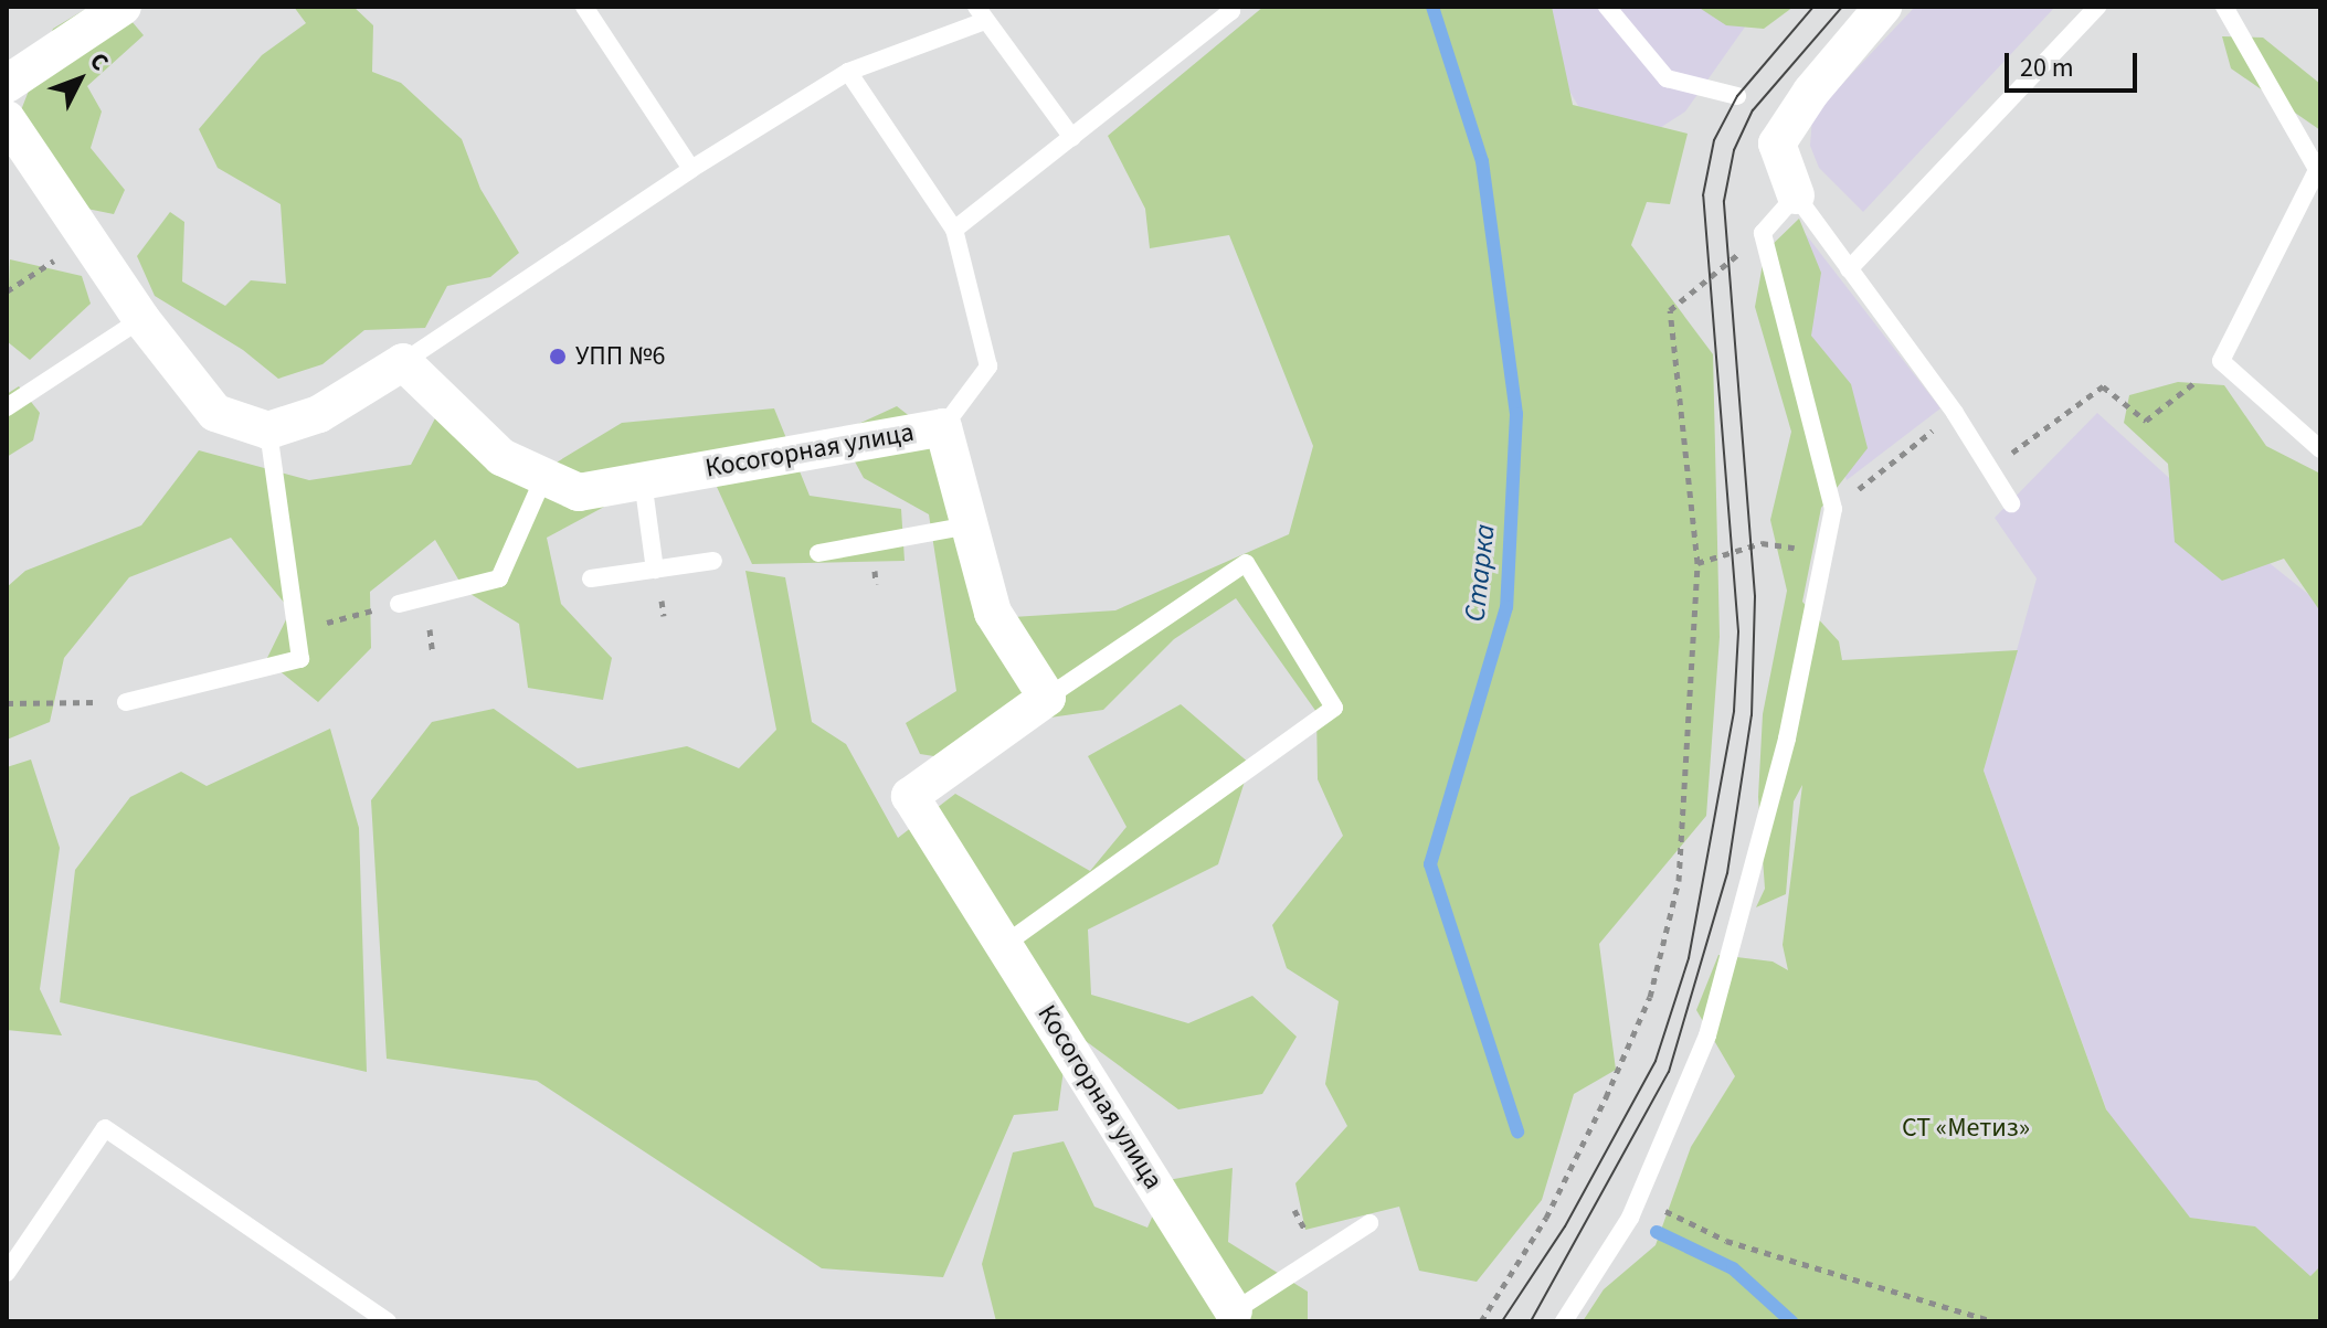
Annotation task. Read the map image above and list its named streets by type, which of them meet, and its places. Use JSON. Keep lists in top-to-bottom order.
{
  "streets": {
    "street": ["Косогорная улица"]
  },
  "water": ["Старка"],
  "parks": ["СТ «Метиз»"],
  "places": ["УПП №6"],
  "scale_bar": "20 m",
  "north": "top right"
}
